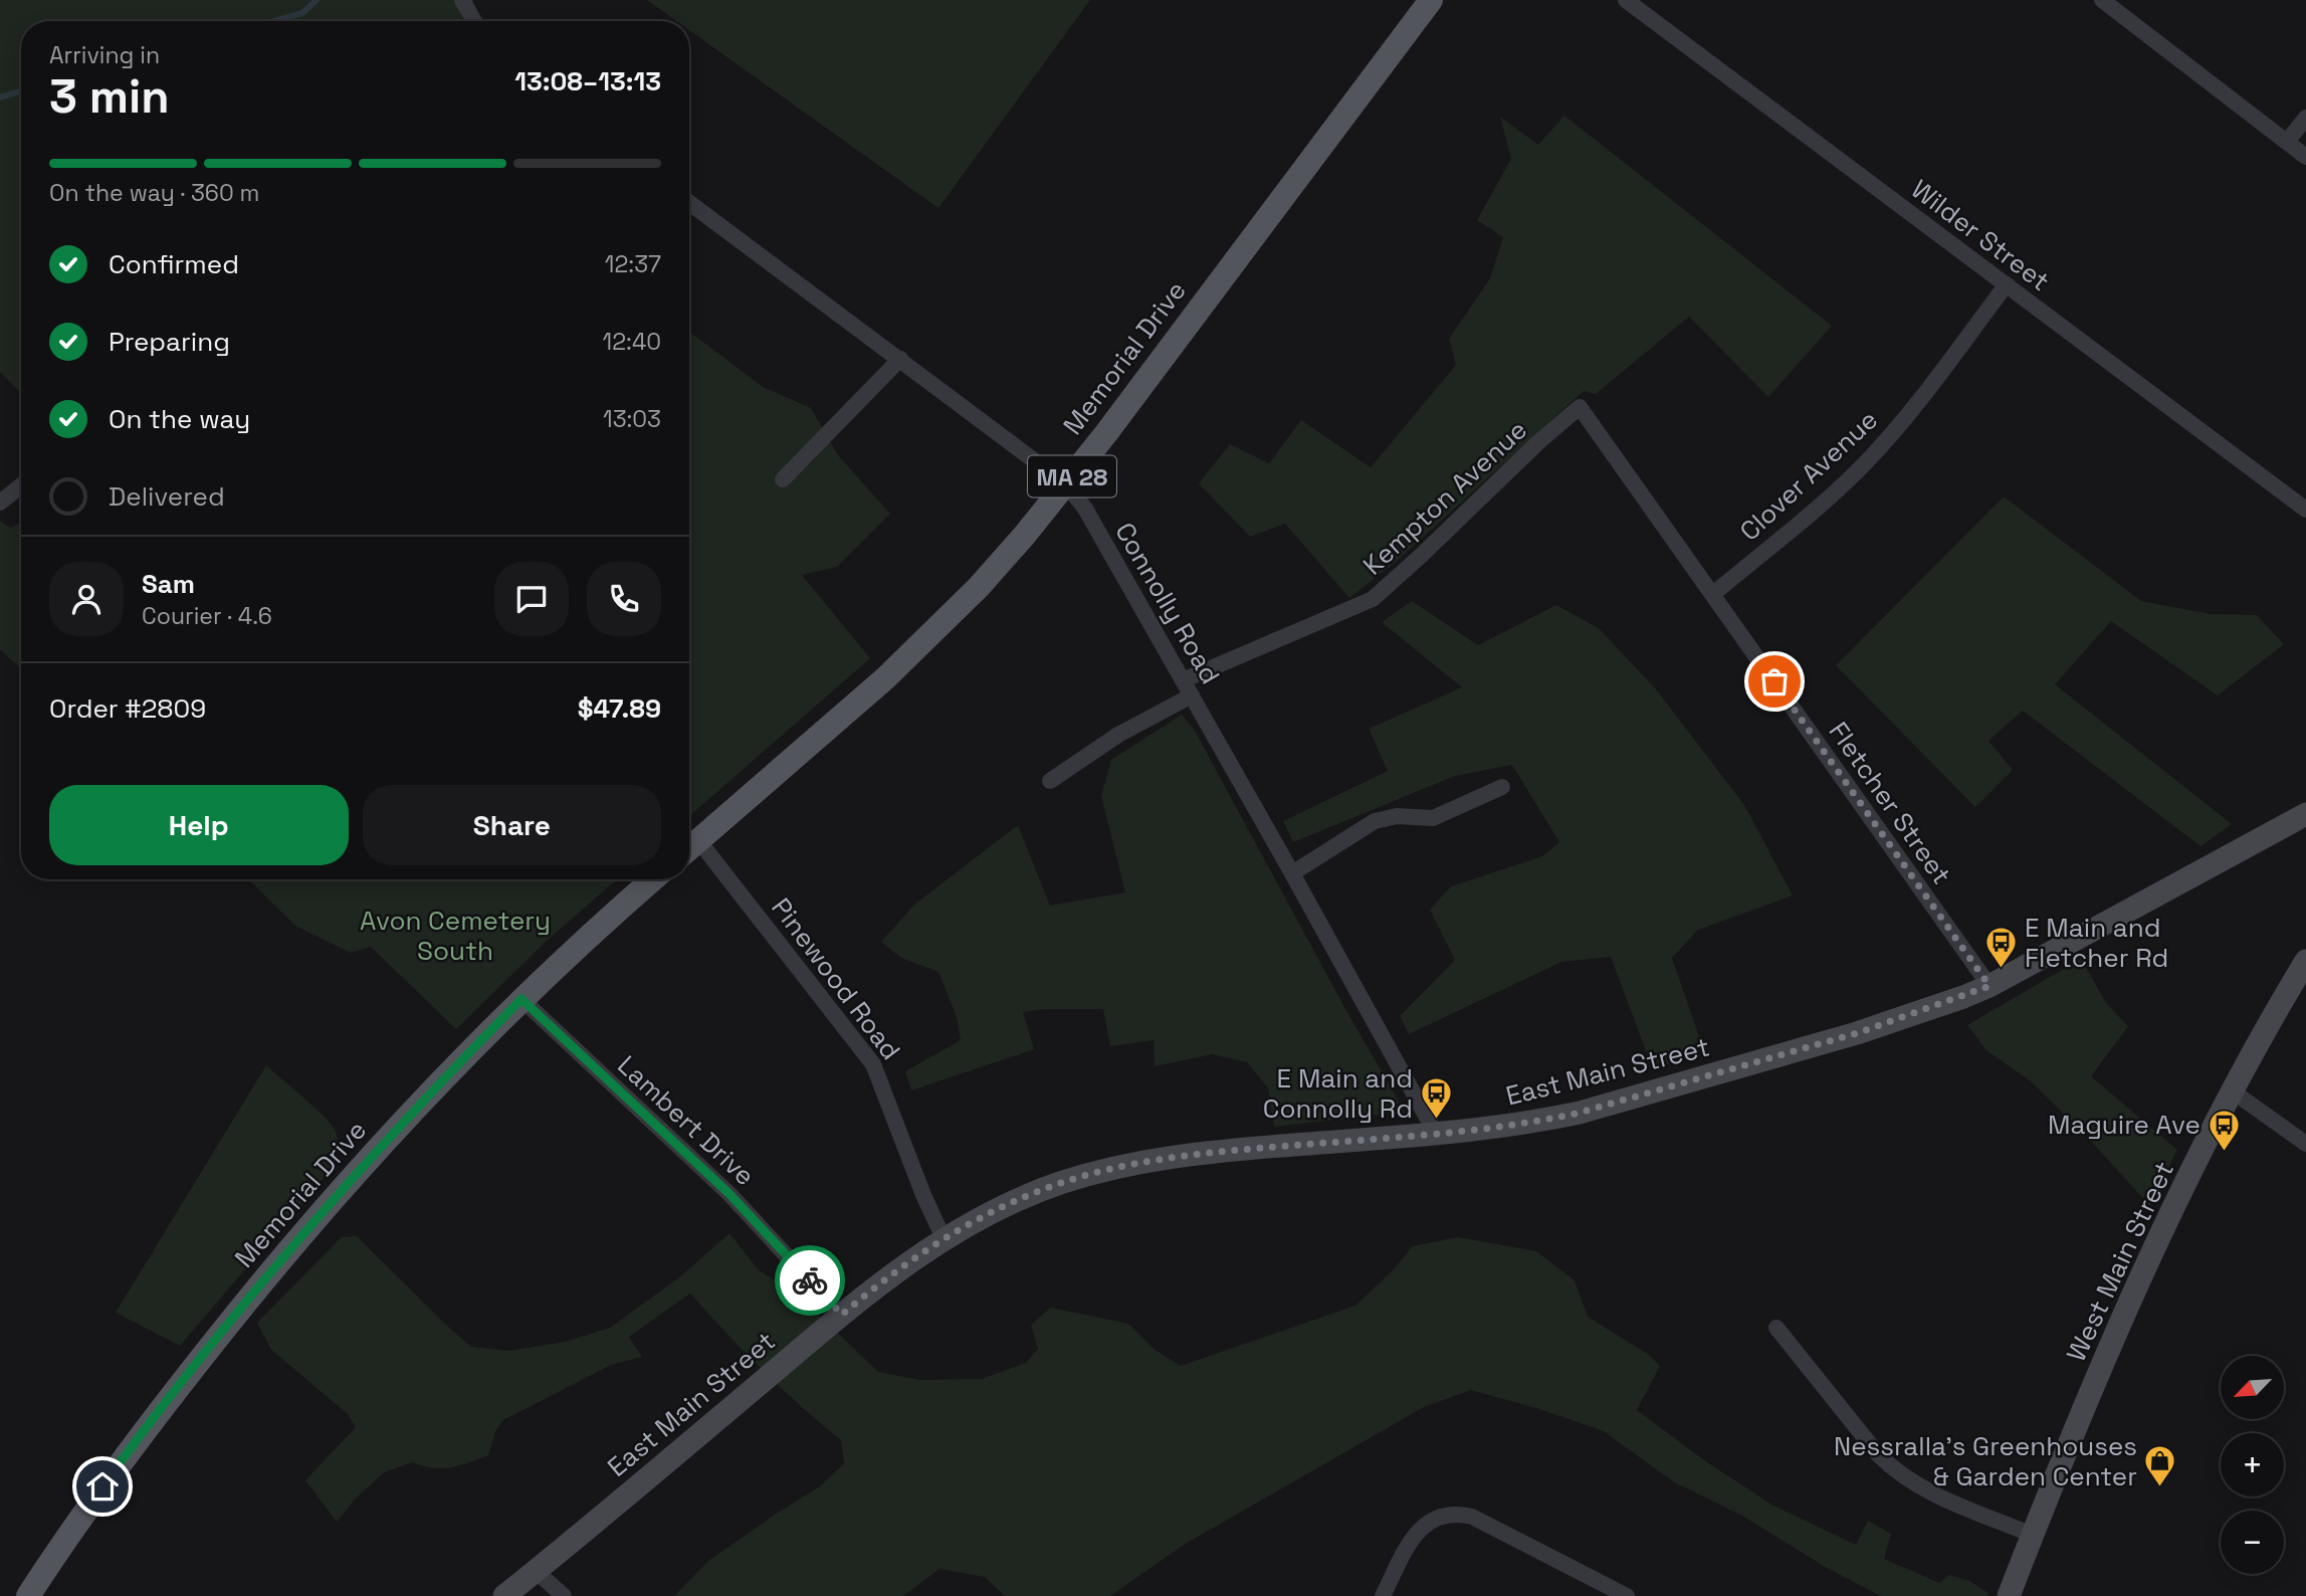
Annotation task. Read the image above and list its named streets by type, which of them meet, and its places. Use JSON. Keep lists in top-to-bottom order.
{
  "streets": {
    "main road": [
      "Memorial Drive",
      "MA 28",
      "East Main Street",
      "West Main Street"
    ],
    "street": [
      "Wilder Street",
      "Clover Avenue",
      "Kempton Avenue",
      "Connolly Road",
      "Fletcher Street",
      "Pinewood Road",
      "Lambert Drive"
    ]
  },
  "crossings": [
    ["Wilder Street", "Clover Avenue"],
    ["Memorial Drive", "Connolly Road"],
    ["Memorial Drive", "Pinewood Road"],
    ["Memorial Drive", "Lambert Drive"],
    ["Clover Avenue", "Fletcher Street"],
    ["Kempton Avenue", "Connolly Road"],
    ["Kempton Avenue", "Fletcher Street"],
    ["Connolly Road", "East Main Street"],
    ["Fletcher Street", "East Main Street"],
    ["Pinewood Road", "East Main Street"],
    ["East Main Street", "Lambert Drive"]
  ],
  "parks": ["Avon Cemetery South"],
  "places": {
    "bus stop": ["E Main and Fletcher Rd", "E Main and Connolly Rd", "Maguire Ave"],
    "shop": ["Nessralla's Greenhouses & Garden Center"]
  },
  "north": "bottom left",
  "page": {
    "heading": ["3 min", "Arriving in", "13:08–13:13"],
    "panel": [
      "Sam",
      "Courier · 4.6",
      "Order #2809",
      "$47.89"
    ],
    "bar": "On the way · 360 m",
    "list": [
      ["Confirmed", "12:37"],
      ["Preparing", "12:40"],
      ["On the way", "13:03"],
      "Delivered"
    ],
    "buttons": ["Help", "Share"],
    "map_buttons": ["+", "−"]
  }
}
